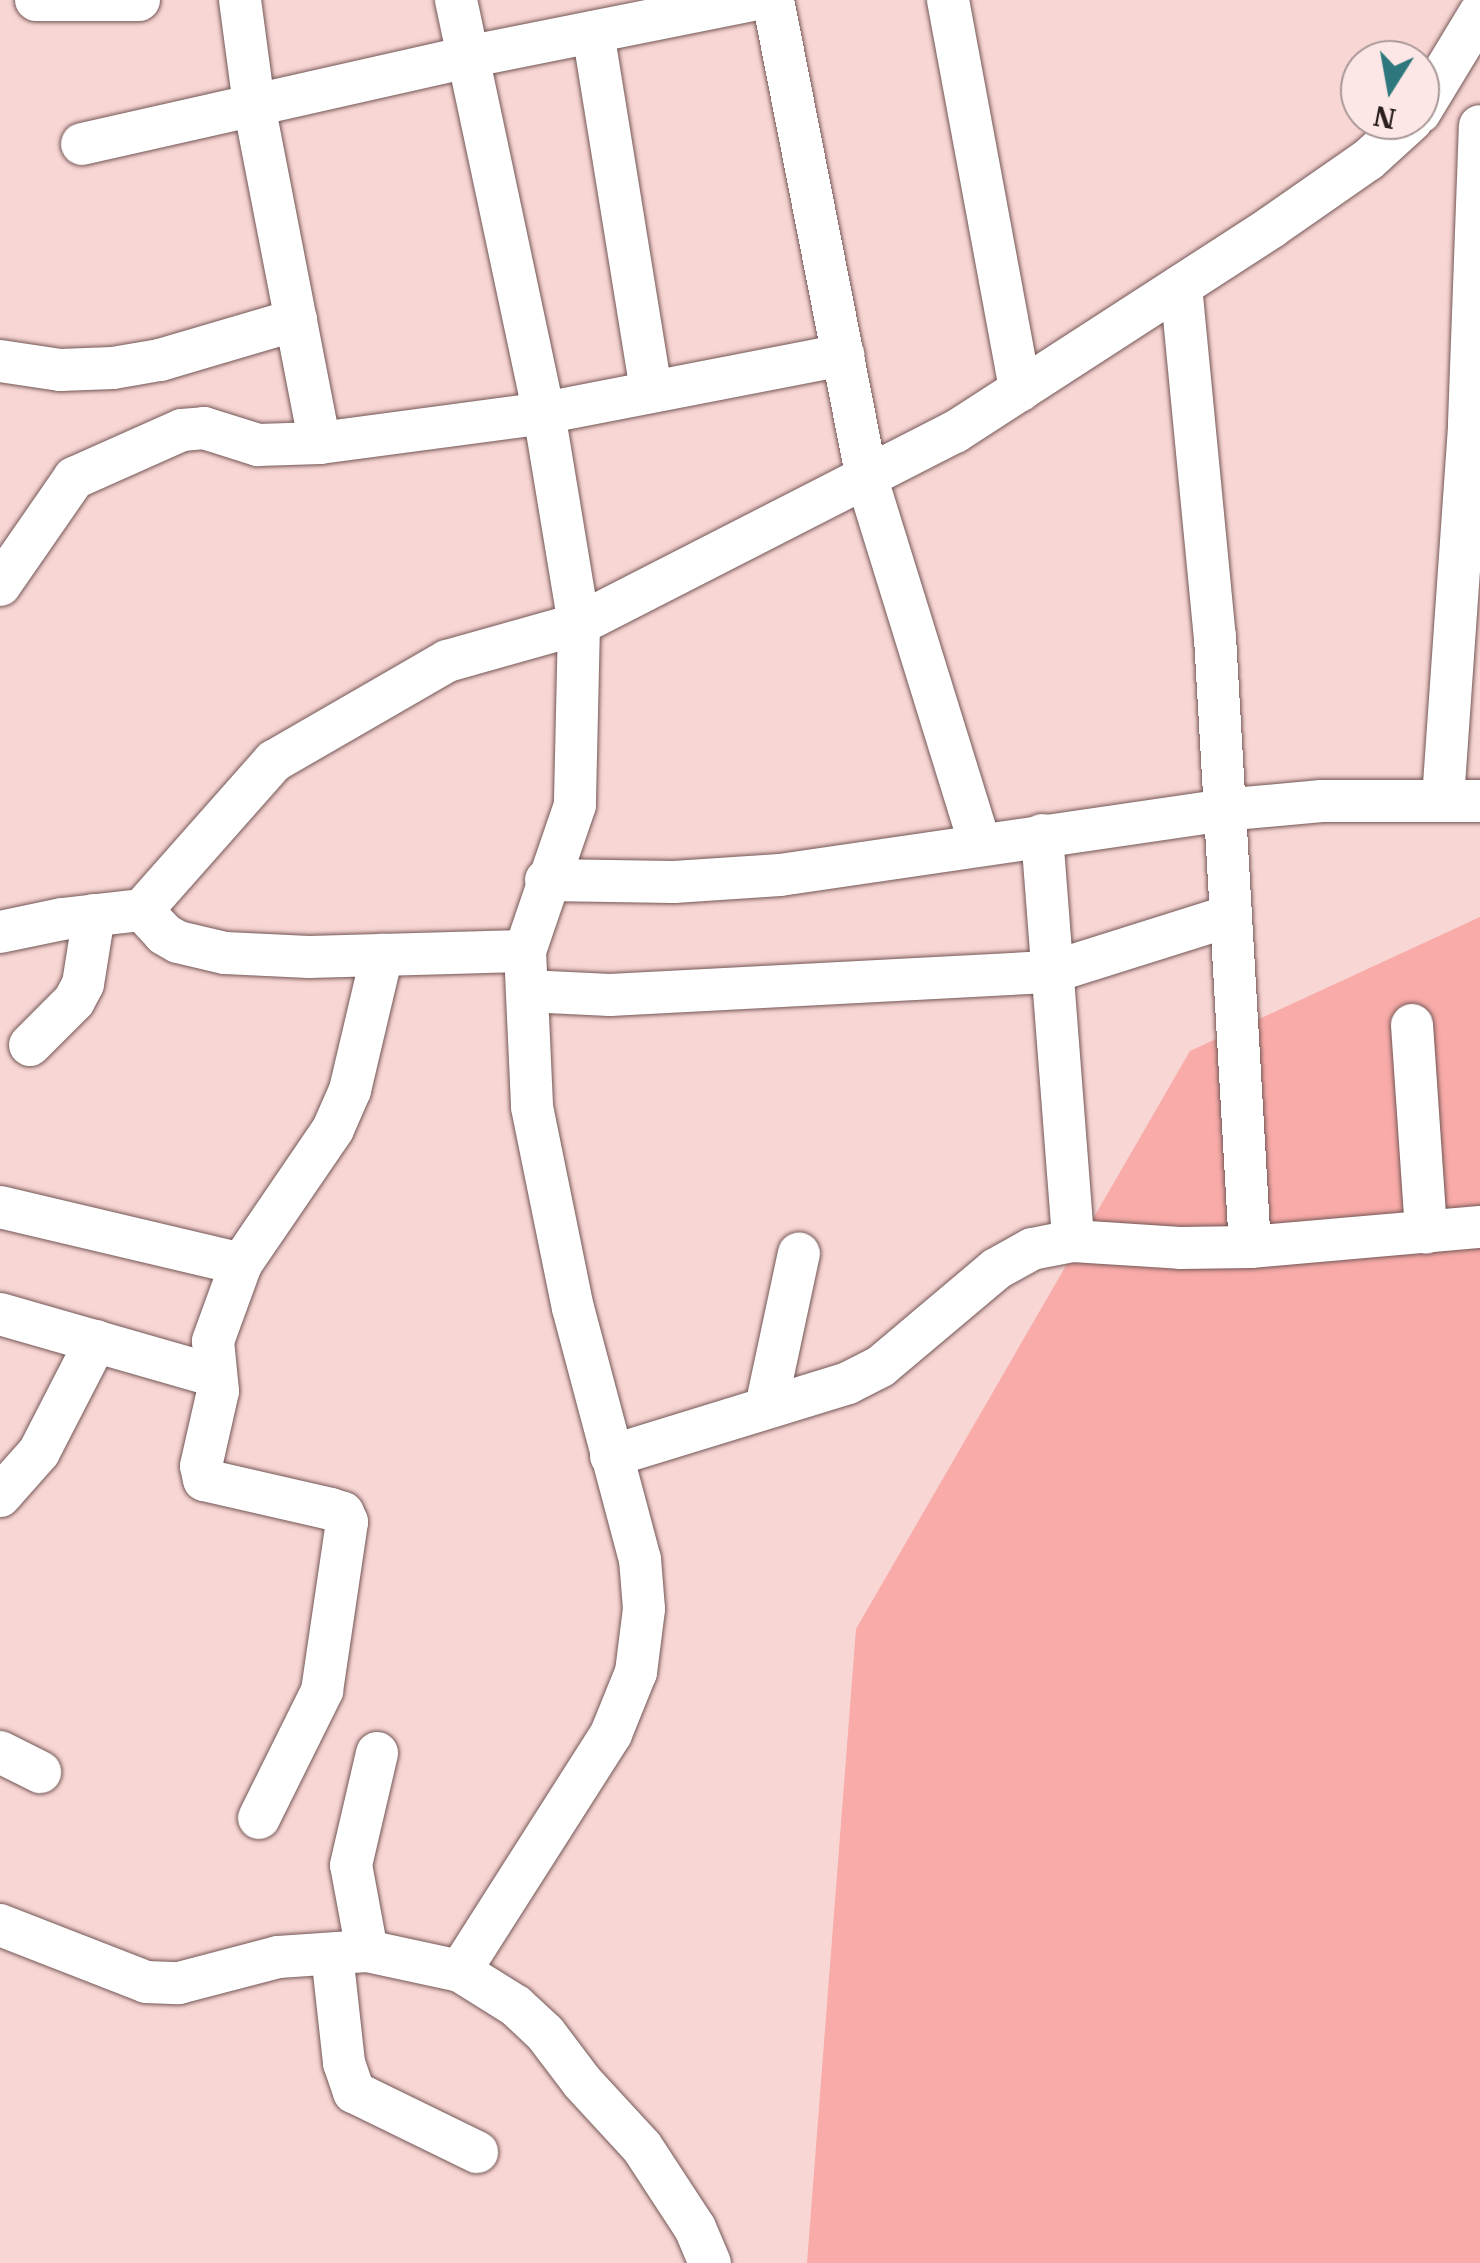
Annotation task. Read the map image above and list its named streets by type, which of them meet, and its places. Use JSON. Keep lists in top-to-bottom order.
{
  "north": "bottom"
}
